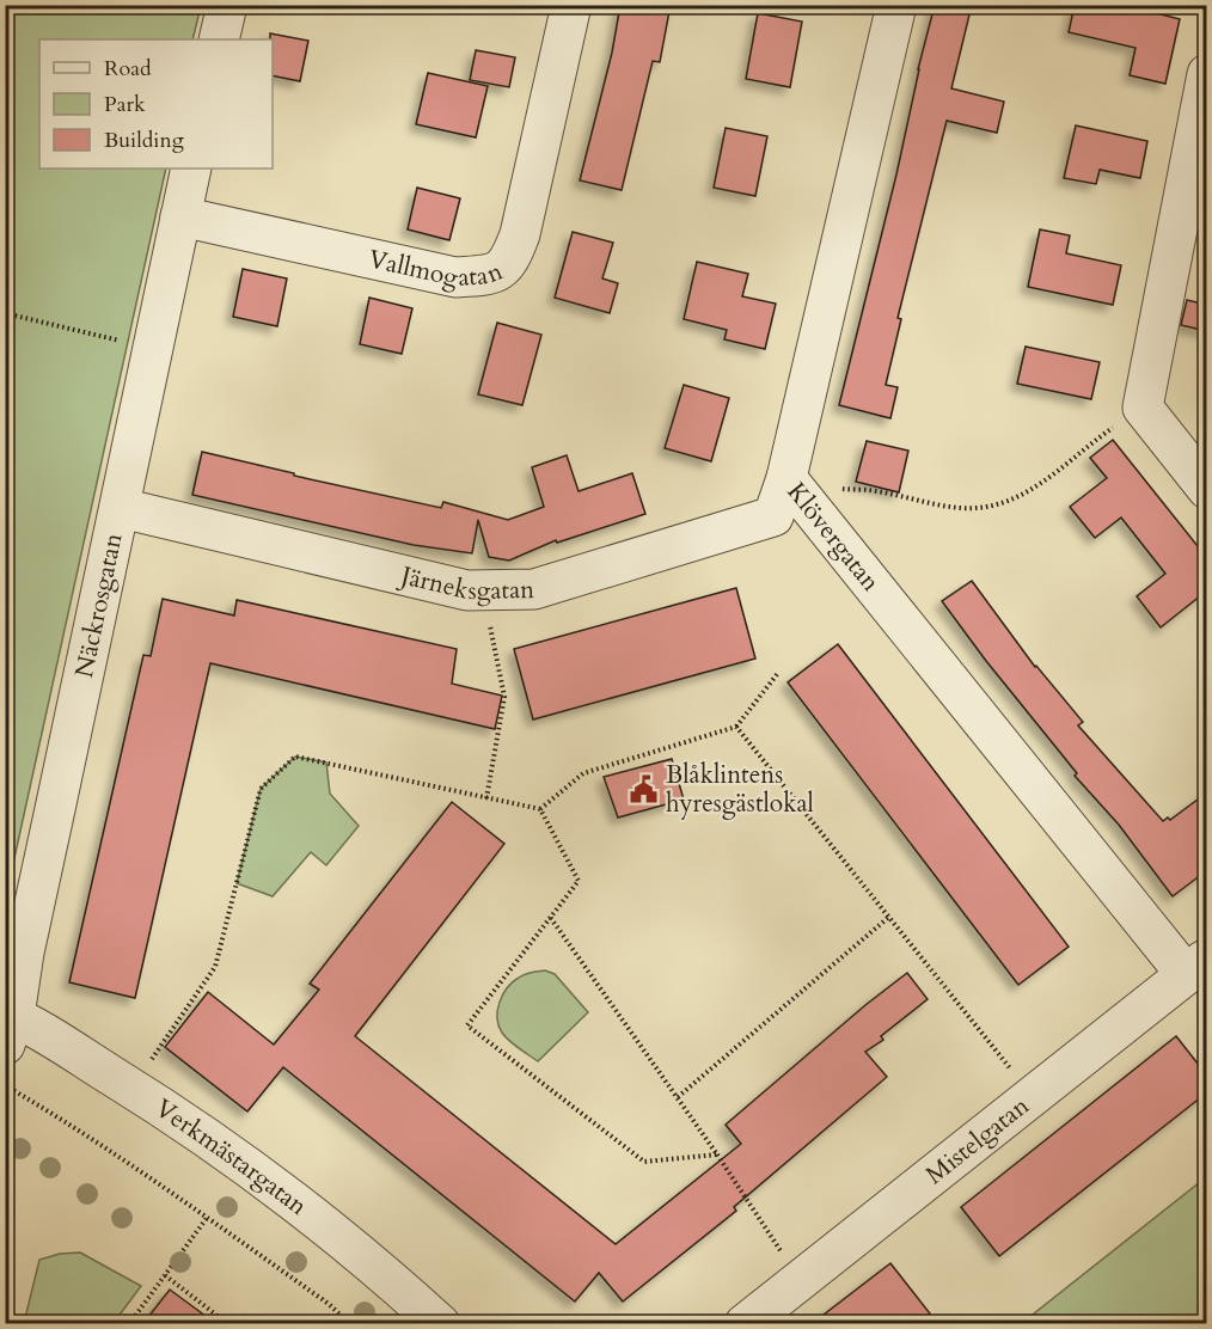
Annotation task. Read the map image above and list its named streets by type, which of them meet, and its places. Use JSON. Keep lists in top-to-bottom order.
{
  "streets": {
    "street": [
      "Vallmogatan",
      "Klövergatan",
      "Järneksgatan",
      "Näckrosgatan",
      "Mistelgatan",
      "Verkmästargatan"
    ]
  },
  "crossings": [
    ["Vallmogatan", "Näckrosgatan"],
    ["Klövergatan", "Järneksgatan"],
    ["Klövergatan", "Mistelgatan"],
    ["Järneksgatan", "Näckrosgatan"],
    ["Näckrosgatan", "Verkmästargatan"]
  ],
  "places": {
    "public building": ["Blåklintens hyresgästlokal"]
  },
  "legend": ["Road", "Park", "Building"]
}
